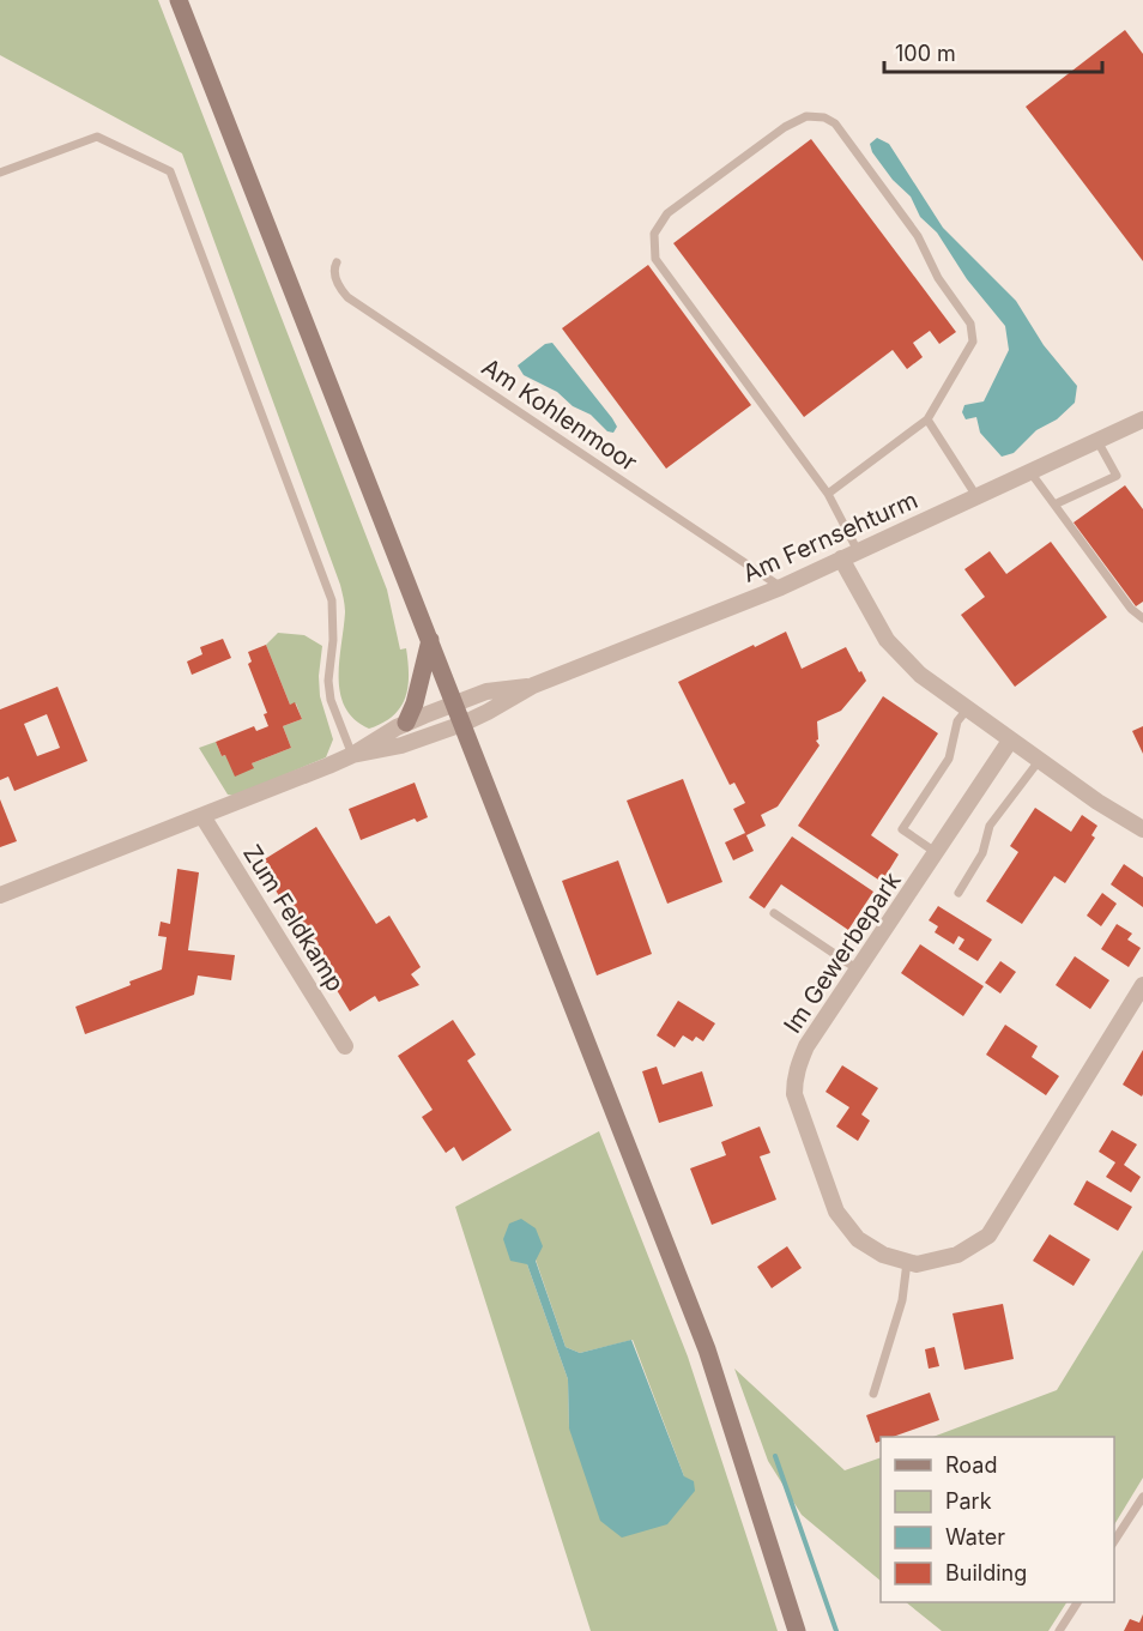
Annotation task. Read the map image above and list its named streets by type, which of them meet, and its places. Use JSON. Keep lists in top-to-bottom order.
{
  "streets": {
    "street": ["Am Fernsehturm", "Zum Feldkamp", "Im Gewerbepark"],
    "lane": ["Am Kohlenmoor"]
  },
  "crossings": [
    ["Am Kohlenmoor", "Am Fernsehturm"]
  ],
  "legend": [
    "Road",
    "Park",
    "Water",
    "Building"
  ],
  "scale_bar": "100 m"
}
